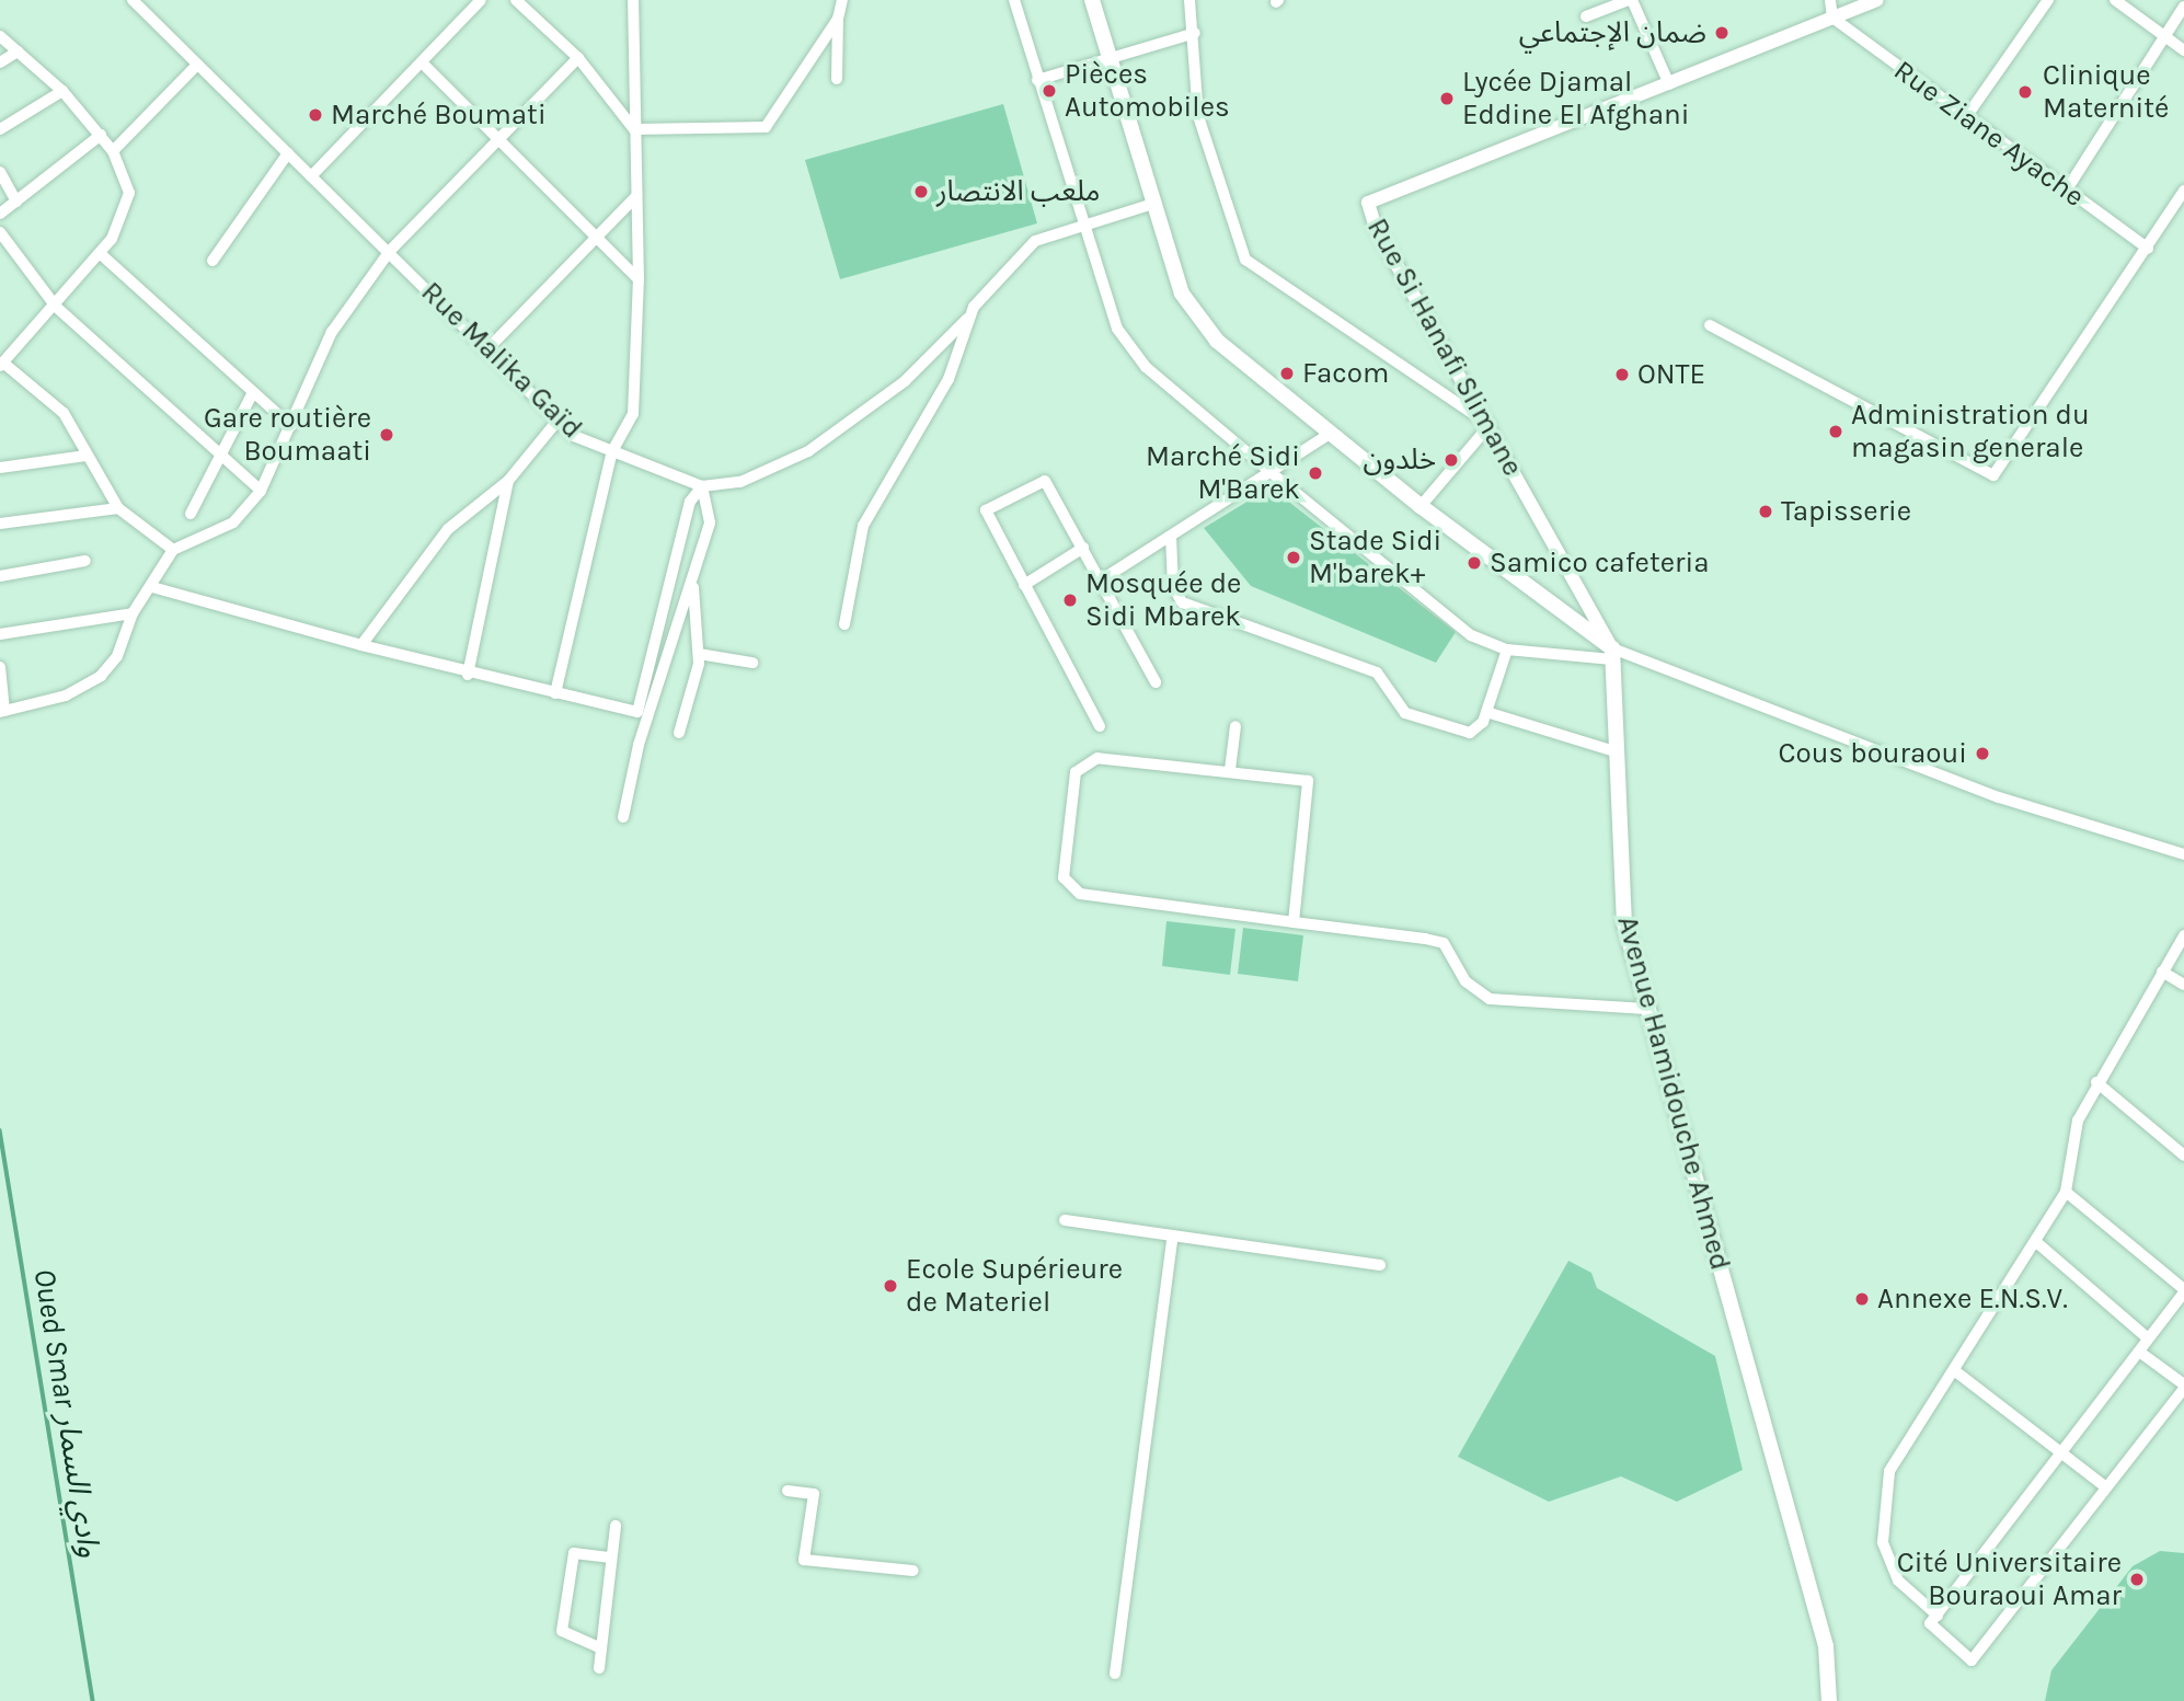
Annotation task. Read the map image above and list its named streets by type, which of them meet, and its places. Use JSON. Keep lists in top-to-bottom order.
{
  "streets": {
    "main road": ["Avenue Hamidouche Ahmed"],
    "street": ["Rue Ziane Ayache", "Rue Si Hanafi Slimane", "Rue Malika Gaïd"]
  },
  "crossings": [
    ["Rue Ziane Ayache", "Rue Si Hanafi Slimane"],
    ["Rue Si Hanafi Slimane", "Avenue Hamidouche Ahmed"]
  ],
  "water": ["Oued Smar وادي السمار"],
  "places": [
    "ضمان الإجتماعي",
    "Pièces Automobiles",
    "Clinique Maternité",
    "Lycée Djamal Eddine El Afghani",
    "Marché Boumati",
    "ملعب الانتصار",
    "Facom",
    "ONTE",
    "Administration du magasin generale",
    "Gare routière Boumaati",
    "خلدون",
    "Marché Sidi M'Barek",
    "Tapisserie",
    "Stade Sidi M'barek+",
    "Samico cafeteria",
    "Mosquée de Sidi Mbarek",
    "Cous bouraoui",
    "Ecole Supérieure de Materiel",
    "Annexe E.N.S.V.",
    "Cité Universitaire Bouraoui Amar"
  ]
}
